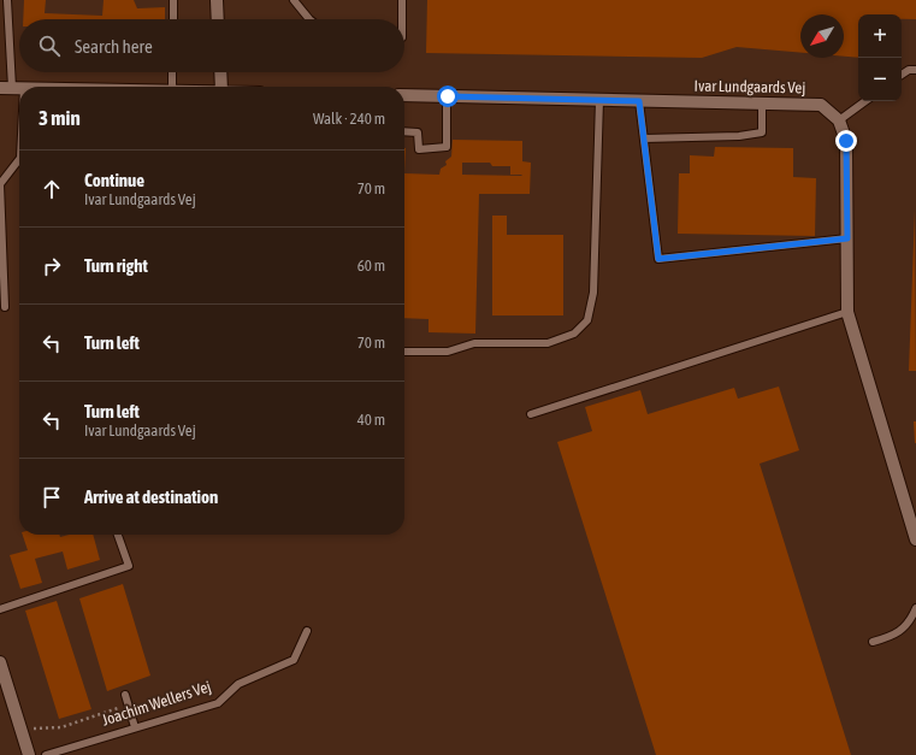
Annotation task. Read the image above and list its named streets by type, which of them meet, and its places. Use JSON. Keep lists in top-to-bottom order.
{
  "streets": {
    "street": ["Ivar Lundgaards Vej"],
    "lane": ["Joachim Wellers Vej"]
  },
  "north": "bottom left",
  "page": {
    "map_buttons": ["+", "−"],
    "search": "Search here",
    "heading": ["3 min", "Walk · 240 m"],
    "list": [
      ["Continue", "Ivar Lundgaards Vej", "70 m"],
      ["Turn right", "60 m"],
      ["Turn left", "70 m"],
      ["Turn left", "Ivar Lundgaards Vej", "40 m"],
      "Arrive at destination"
    ]
  }
}
